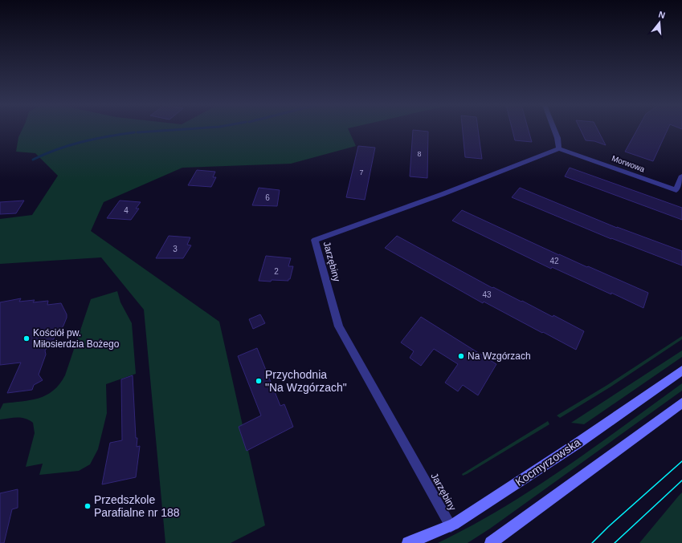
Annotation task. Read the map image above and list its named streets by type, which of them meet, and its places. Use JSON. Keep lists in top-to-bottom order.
{
  "streets": {
    "main road": ["Kocmyrzowska"],
    "street": ["Morwowa", "Jarzębiny"]
  },
  "crossings": [
    ["Morwowa", "Jarzębiny"],
    ["Jarzębiny", "Kocmyrzowska"]
  ],
  "places": [
    "Kościół pw. Miłosierdzia Bożego",
    "Na Wzgórzach",
    "Przychodnia \"Na Wzgórzach\"",
    "Przedszkole Parafialne nr 188"
  ],
  "house_numbers": [
    "8",
    "7",
    "6",
    "4",
    "3",
    "42",
    "2",
    "43"
  ],
  "north": "top"
}
